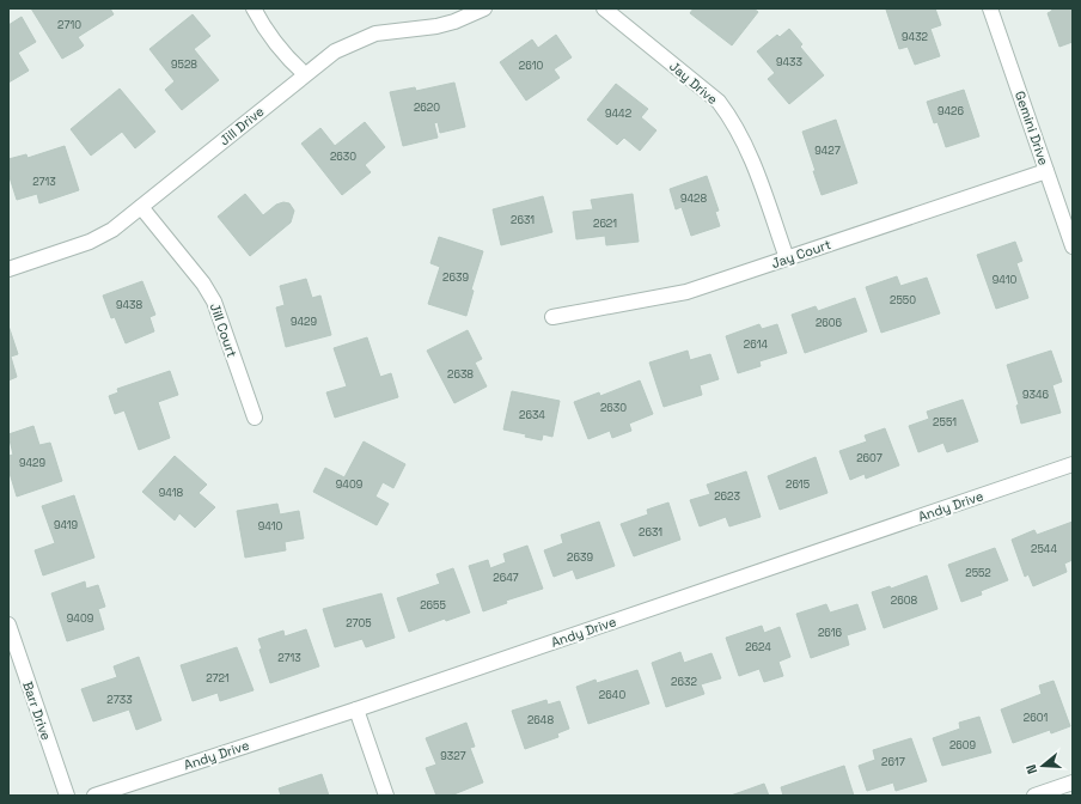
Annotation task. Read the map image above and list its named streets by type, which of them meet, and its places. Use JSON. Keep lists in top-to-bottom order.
{
  "streets": {
    "street": [
      "Jay Drive",
      "Jill Drive",
      "Gemini Drive",
      "Jay Court",
      "Jill Court",
      "Andy Drive",
      "Barr Drive"
    ]
  },
  "crossings": [
    ["Jay Drive", "Jay Court"],
    ["Jill Drive", "Jill Court"],
    ["Gemini Drive", "Jay Court"]
  ],
  "house_numbers": [
    "2710",
    "9432",
    "9433",
    "9528",
    "2610",
    "2620",
    "9426",
    "9442",
    "9427",
    "2630",
    "2713",
    "9428",
    "2631",
    "2621",
    "2639",
    "9410",
    "2550",
    "9438",
    "9429",
    "2606",
    "2614",
    "2638",
    "9346",
    "2630",
    "2634",
    "2551",
    "2607",
    "9429",
    "9409",
    "2615",
    "9418",
    "2623",
    "9419",
    "9410",
    "2631",
    "2544",
    "2639",
    "2552",
    "2647",
    "2608",
    "2655",
    "9409",
    "2705",
    "2616",
    "2624",
    "2713",
    "2721",
    "2632",
    "2640",
    "2733",
    "2601",
    "2648",
    "2609",
    "9327",
    "2617"
  ],
  "north": "left"
}
